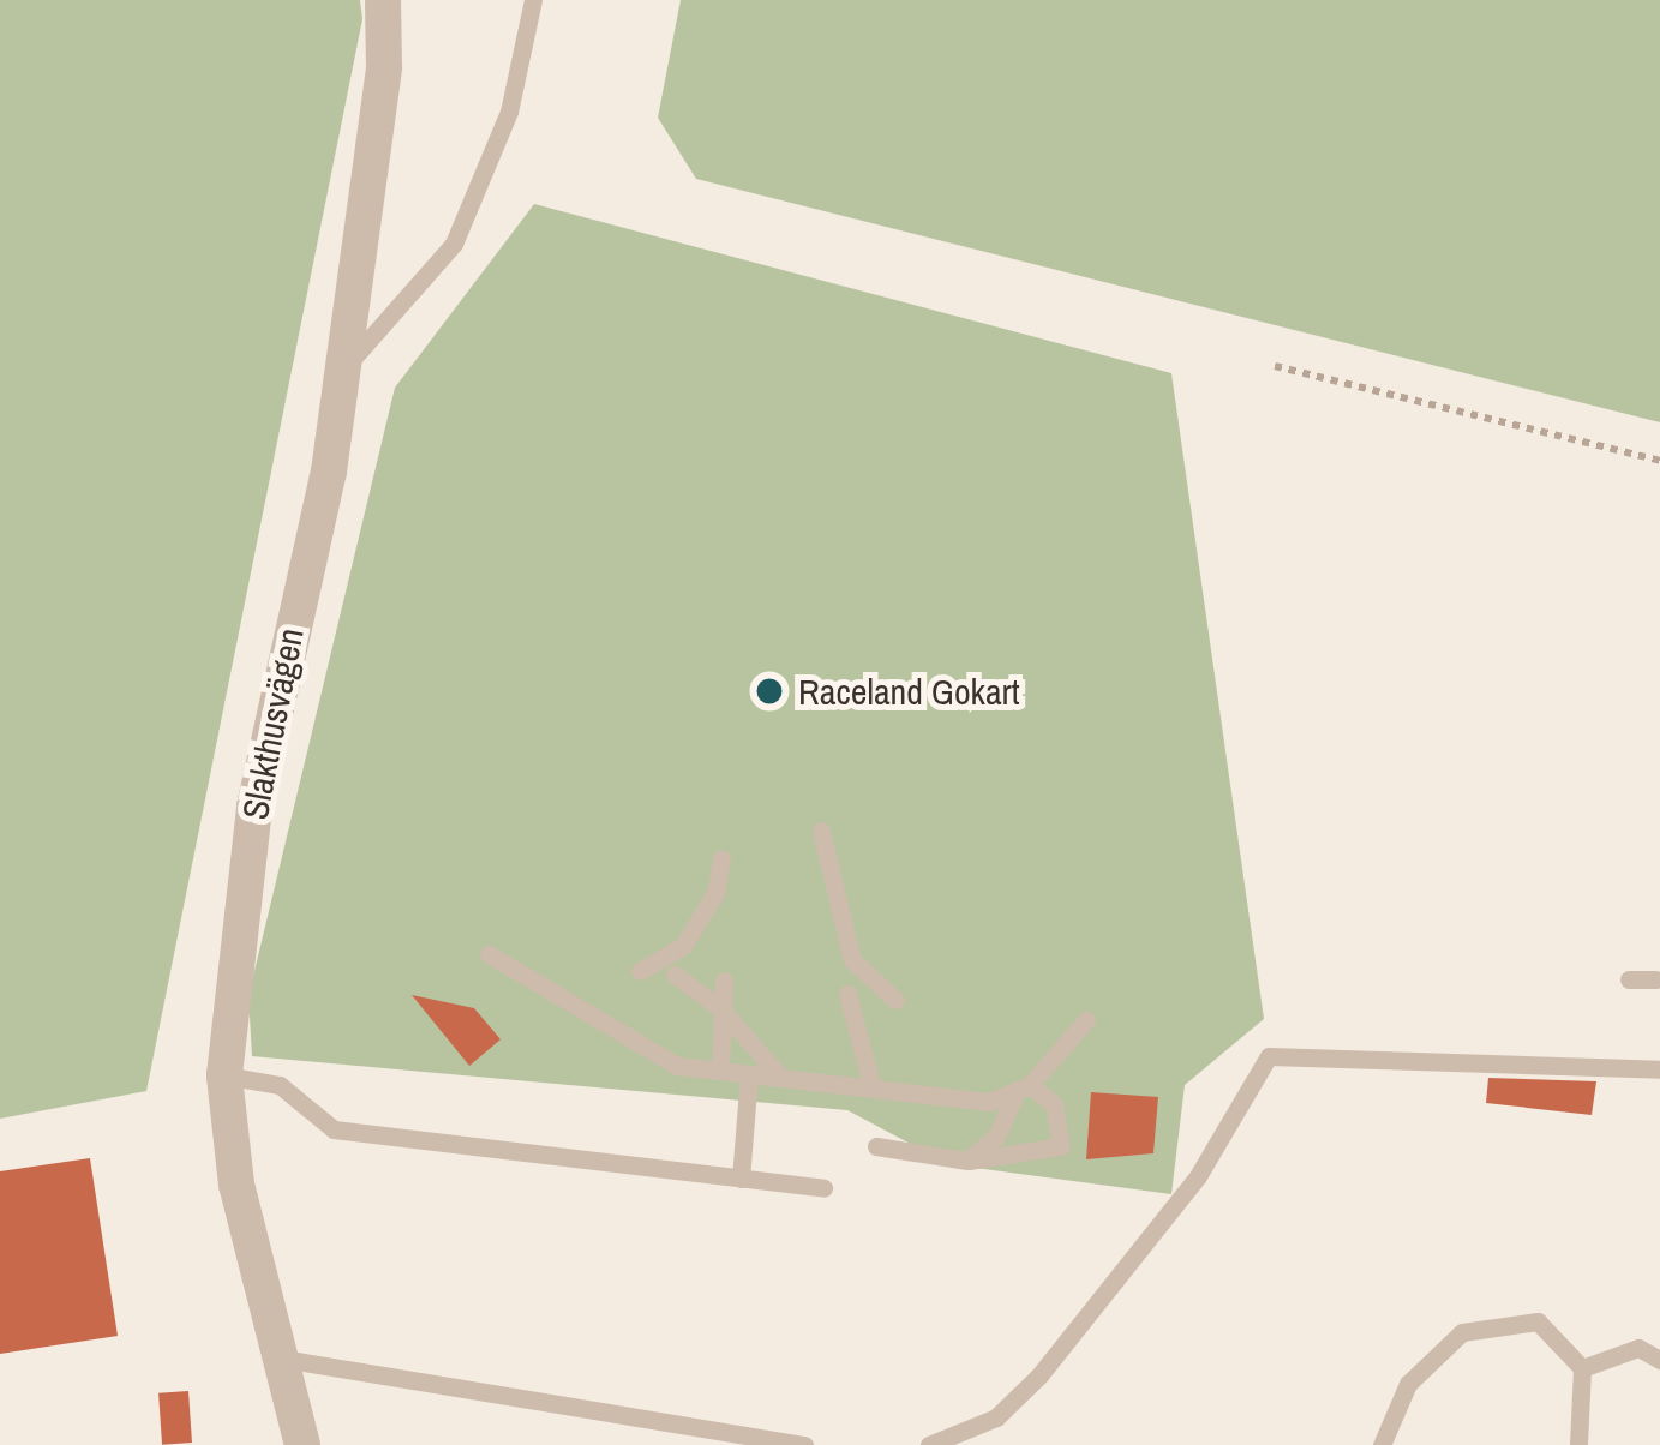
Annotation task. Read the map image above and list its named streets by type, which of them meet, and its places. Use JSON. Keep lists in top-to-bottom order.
{
  "streets": {
    "street": ["Slakthusvägen"]
  },
  "places": ["Raceland Gokart"]
}
